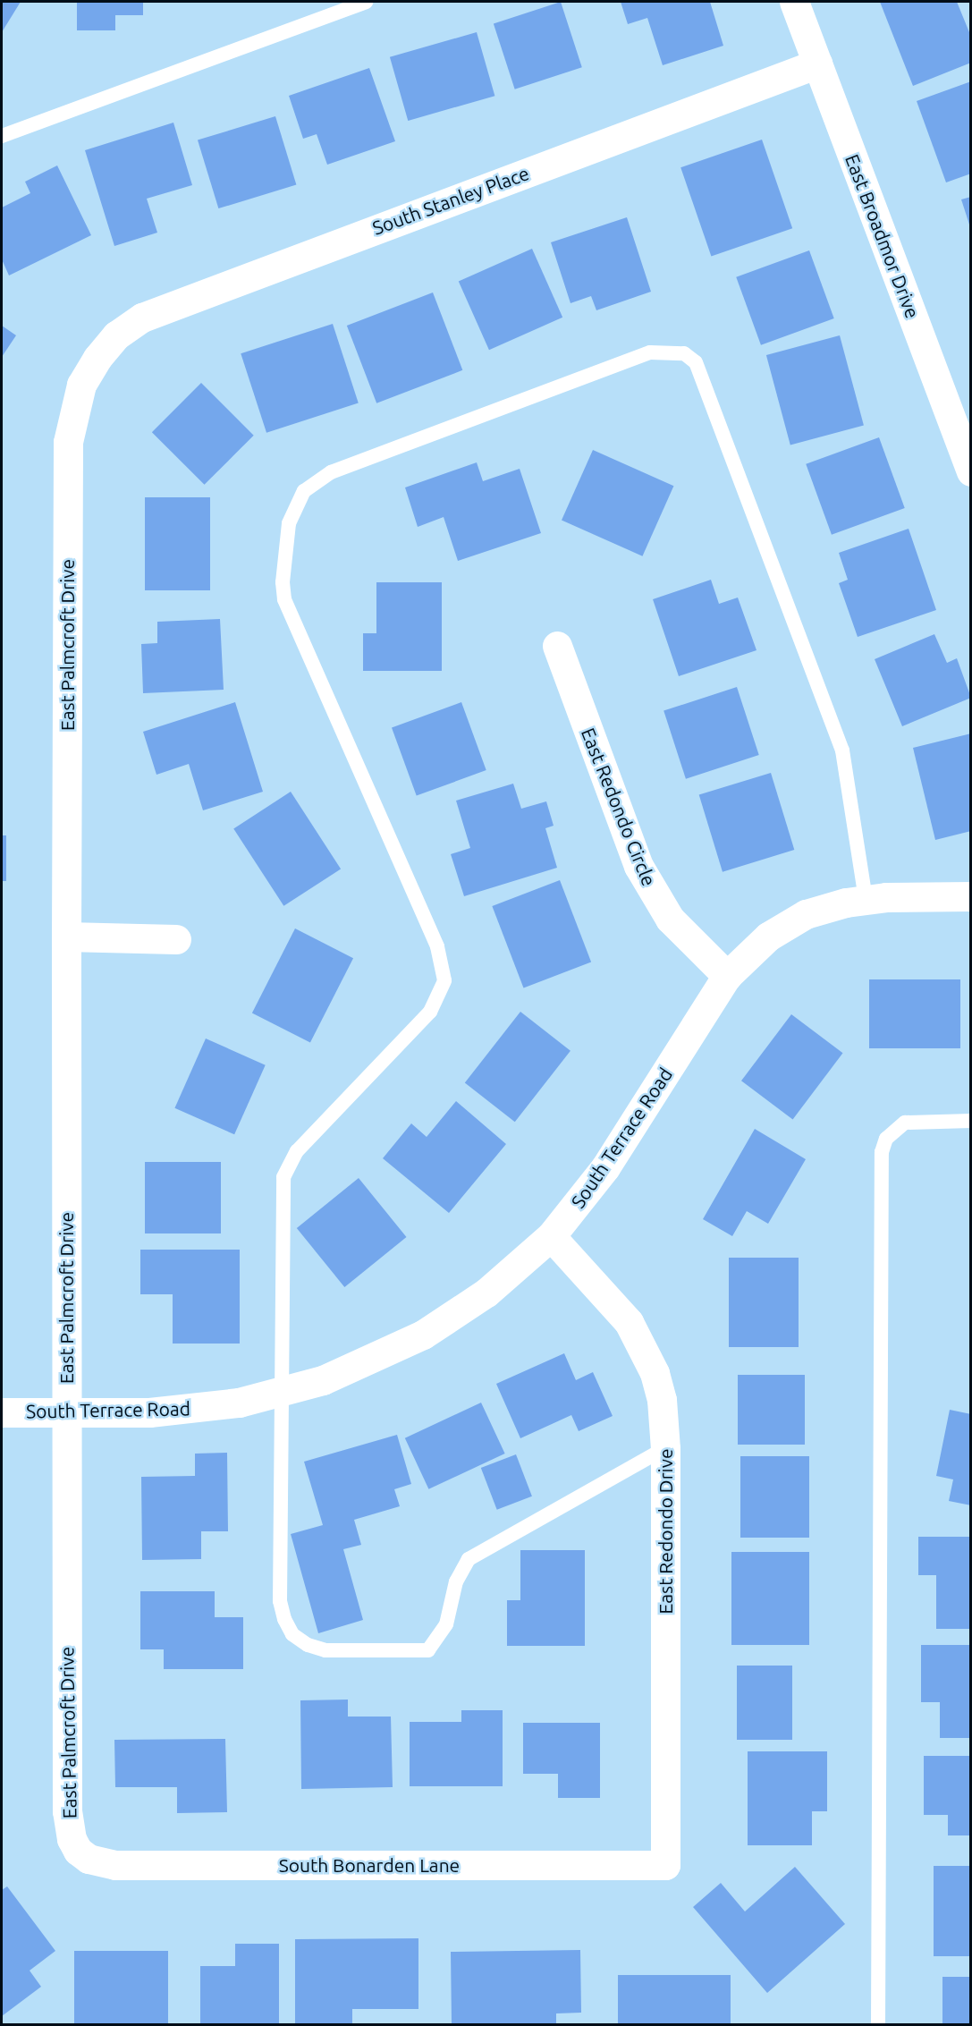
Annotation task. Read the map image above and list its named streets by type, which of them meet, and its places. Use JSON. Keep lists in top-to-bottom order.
{
  "streets": {
    "street": [
      "South Stanley Place",
      "East Broadmor Drive",
      "East Palmcroft Drive",
      "East Redondo Circle",
      "South Terrace Road",
      "East Redondo Drive",
      "South Bonarden Lane"
    ]
  },
  "crossings": [
    ["South Stanley Place", "East Broadmor Drive"],
    ["South Stanley Place", "East Palmcroft Drive"],
    ["East Palmcroft Drive", "South Terrace Road"],
    ["East Palmcroft Drive", "South Bonarden Lane"],
    ["East Redondo Circle", "South Terrace Road"],
    ["South Terrace Road", "East Redondo Drive"],
    ["East Redondo Drive", "South Bonarden Lane"]
  ]
}
